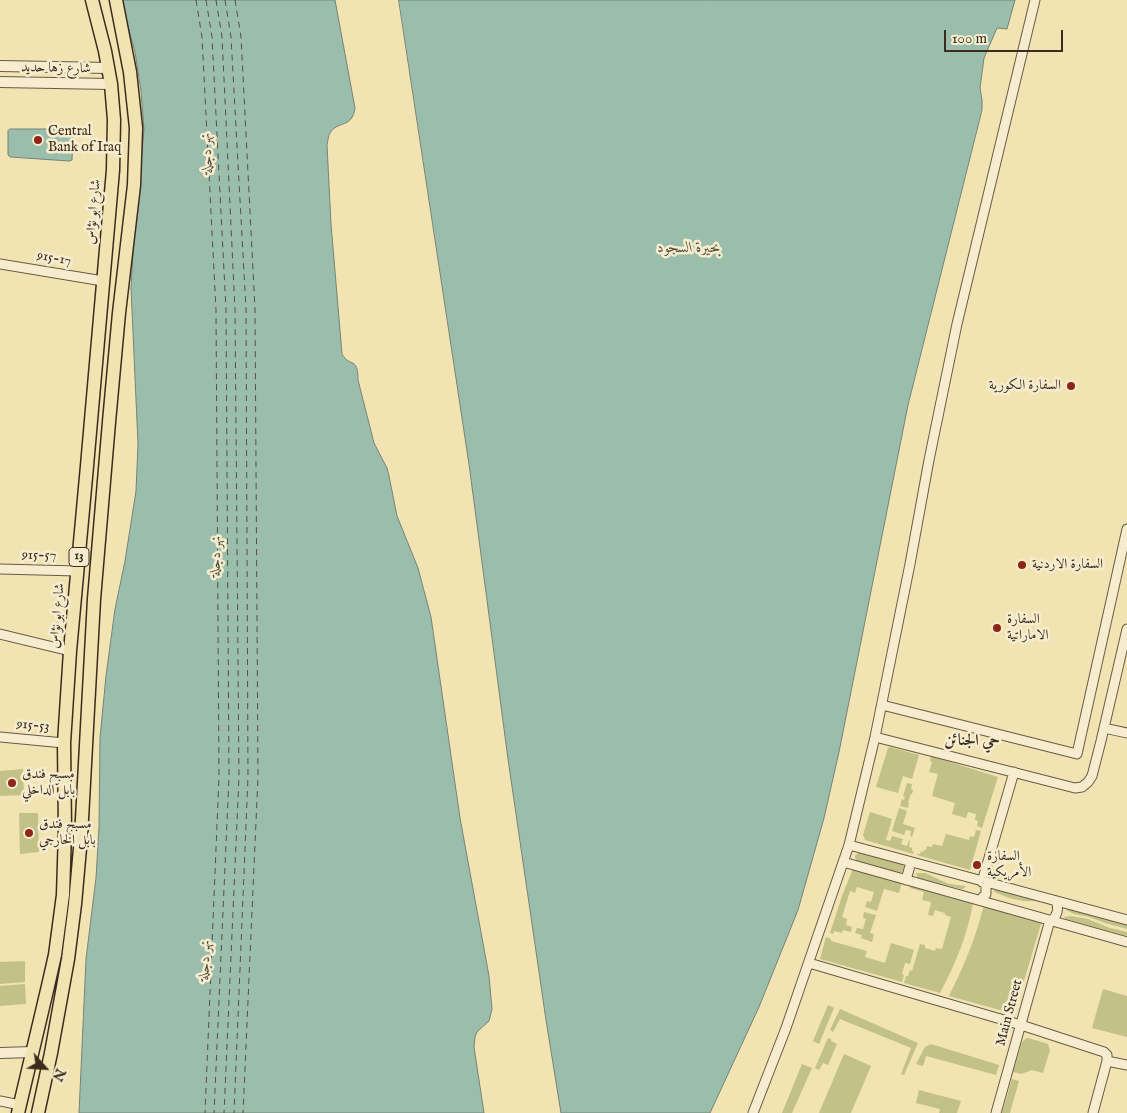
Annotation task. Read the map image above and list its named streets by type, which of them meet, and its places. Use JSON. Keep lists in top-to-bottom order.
{
  "streets": {
    "main road": ["شارع ابو نؤاس", "13"],
    "street": [
      "شارع زها حديد",
      "915-17",
      "915-57",
      "915-53",
      "Main Street"
    ]
  },
  "crossings": [
    ["شارع زها حديد", "شارع ابو نؤاس"],
    ["شارع ابو نؤاس", "915-17"],
    ["شارع ابو نؤاس", "915-57"],
    ["شارع ابو نؤاس", "915-53"]
  ],
  "districts": ["حي الجنائن"],
  "water": ["نهر دجلة", "بحيرة السجود"],
  "places": [
    "Central Bank of Iraq",
    "السفارة الكورية",
    "السفارة الاردنية",
    "السفارة الاماراتية",
    "مسبح فندق بابل الداخلي",
    "مسبح فندق بابل الخارجي",
    "السفارة الأمريكية"
  ],
  "scale_bar": "100 m",
  "north": "bottom right"
}
